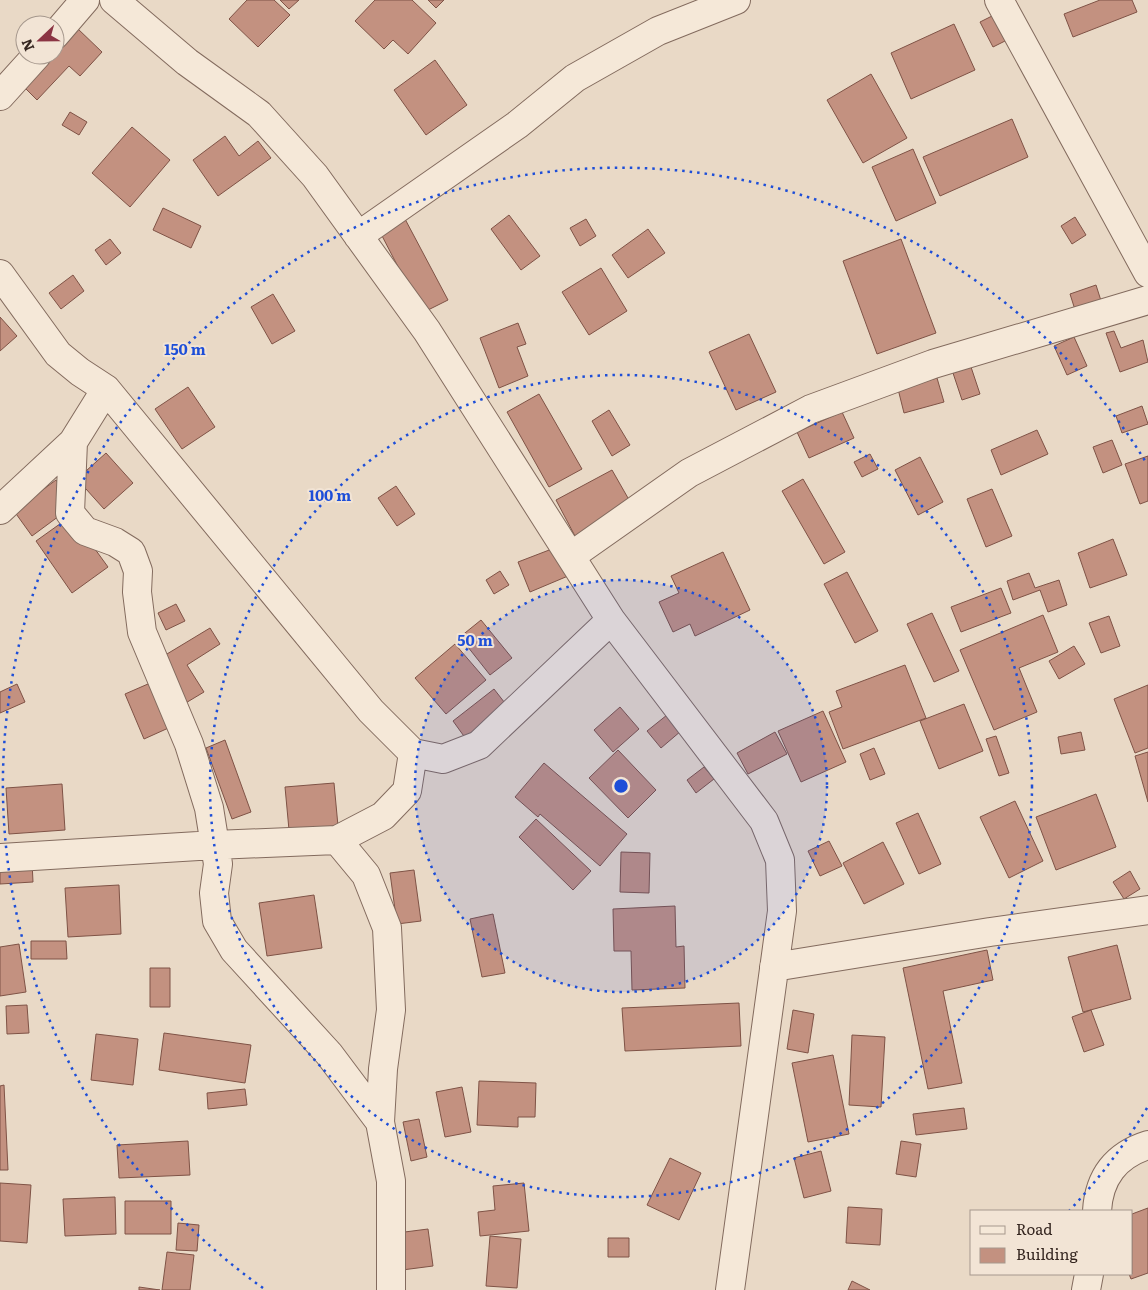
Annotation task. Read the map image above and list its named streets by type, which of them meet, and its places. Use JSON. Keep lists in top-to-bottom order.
{
  "legend": ["Road", "Building"],
  "north": "left",
  "rings": ["150 m", "100 m", "50 m"]
}
